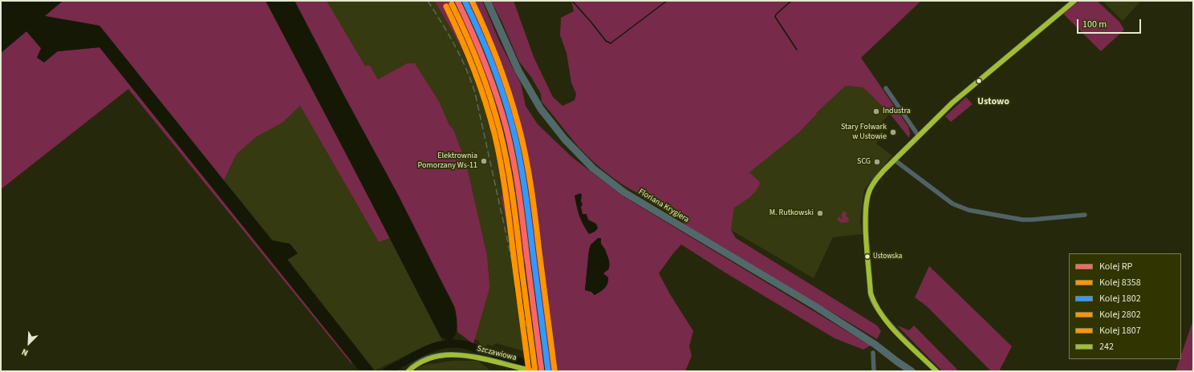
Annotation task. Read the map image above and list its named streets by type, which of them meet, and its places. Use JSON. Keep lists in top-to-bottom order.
{
  "streets": {
    "main road": ["Floriana Krygiera"],
    "street": ["Szczawiowa"]
  },
  "districts": ["Ustowo"],
  "places": [
    "Industra",
    "Stary Folwark w Ustowie",
    "Elektrownia Pomorzany Ws-11",
    "SCG",
    "M. Rutkowski",
    "Ustowska"
  ],
  "lines": [
    "rail line RP",
    "rail line 1802",
    "rail line 1807",
    "transit line 242",
    "rail line 8358",
    "rail line 2802"
  ],
  "legend": [
    "Kolej RP",
    "Kolej 8358",
    "Kolej 1802",
    "Kolej 2802",
    "Kolej 1807",
    "242"
  ],
  "scale_bar": "100 m",
  "north": "bottom left"
}
